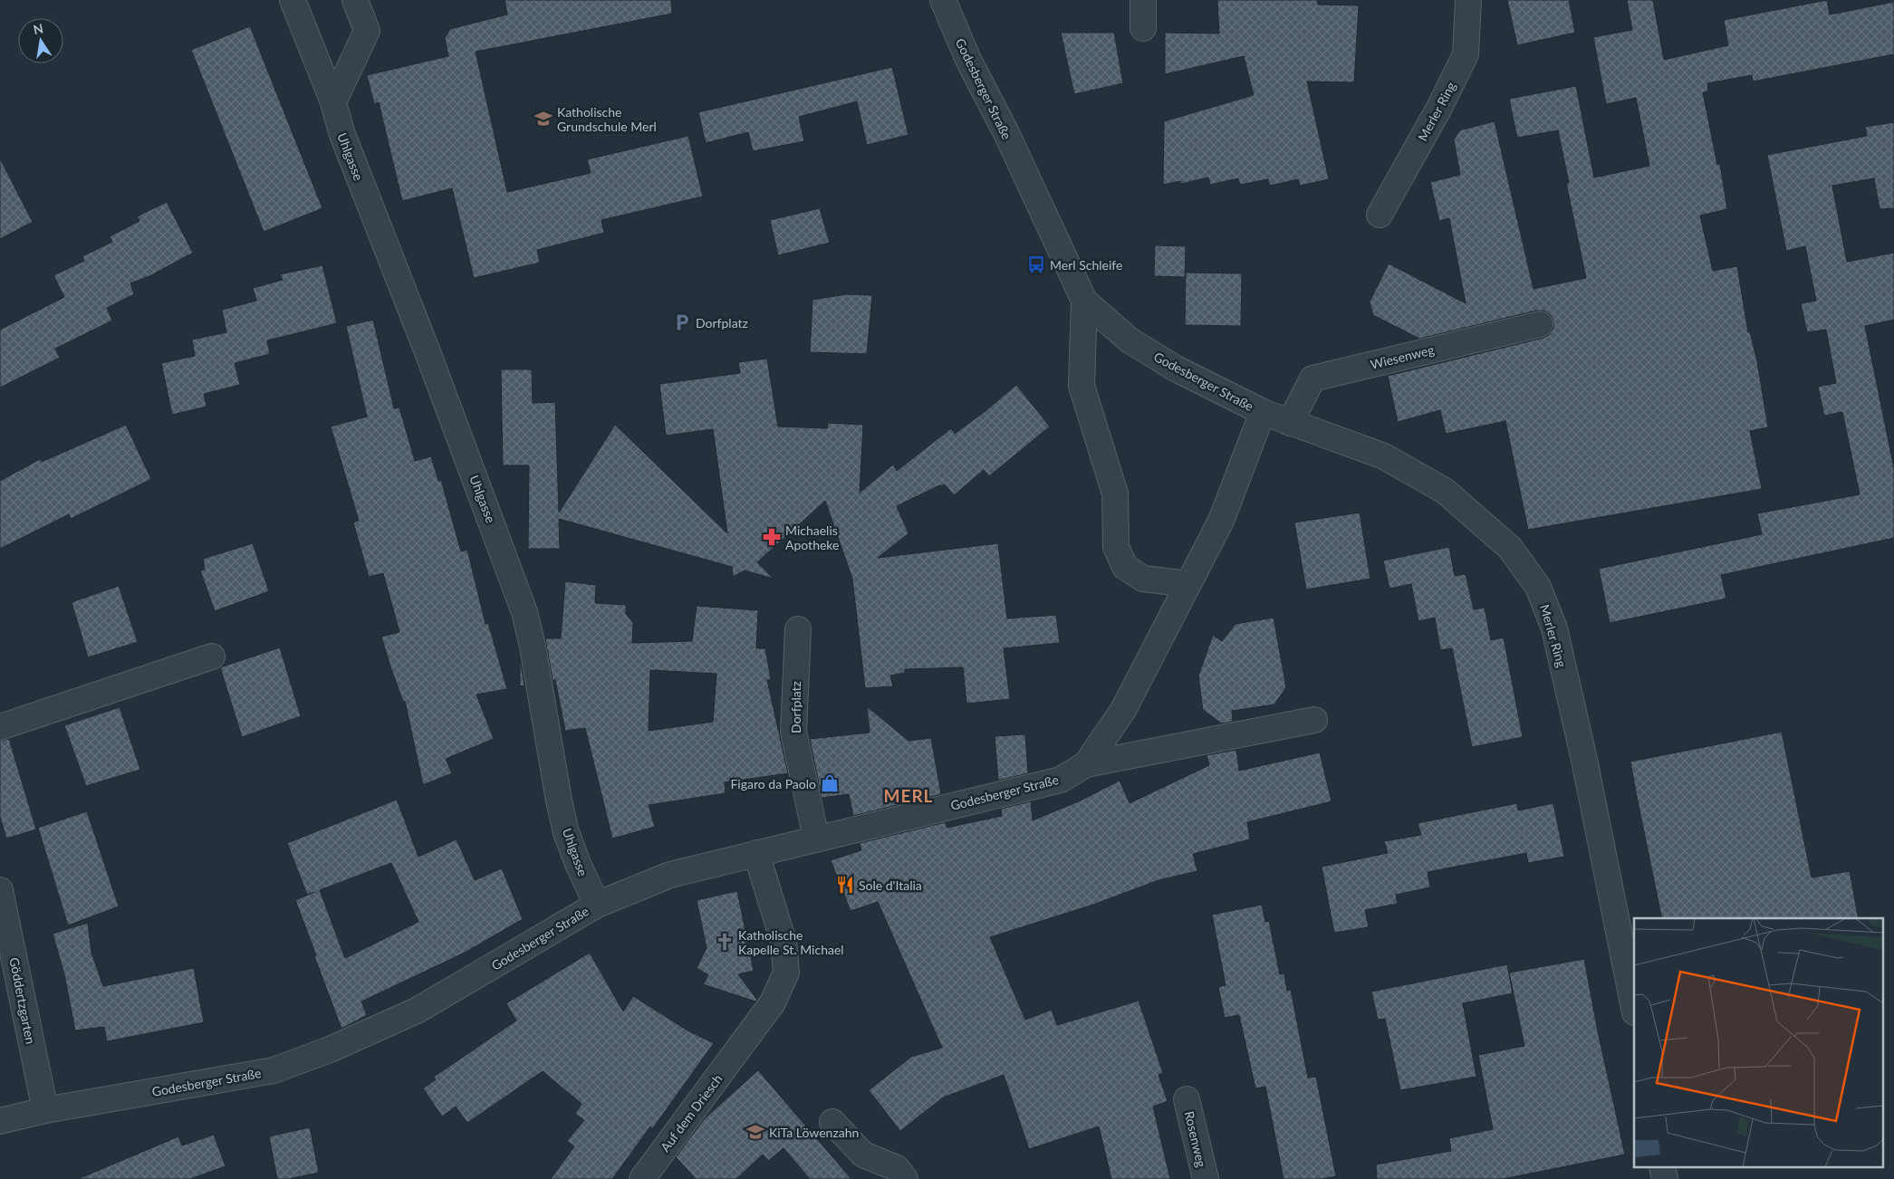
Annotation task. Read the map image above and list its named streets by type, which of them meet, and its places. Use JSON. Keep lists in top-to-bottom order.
{
  "streets": {
    "street": [
      "Godesberger Straße",
      "Merler Ring",
      "Uhlgasse",
      "Wiesenweg",
      "Dorfplatz",
      "Göddertzgarten",
      "Auf dem Driesch",
      "Rosenweg"
    ]
  },
  "crossings": [
    ["Godesberger Straße", "Merler Ring"],
    ["Godesberger Straße", "Uhlgasse"],
    ["Godesberger Straße", "Dorfplatz"],
    ["Godesberger Straße", "Göddertzgarten"],
    ["Godesberger Straße", "Auf dem Driesch"],
    ["Merler Ring", "Wiesenweg"]
  ],
  "districts": ["MERL"],
  "places": {
    "school or university": ["Katholische Grundschule Merl", "KiTa Löwenzahn"],
    "bus stop": ["Merl Schleife"],
    "parking": ["Dorfplatz"],
    "pharmacy": ["Michaelis Apotheke"],
    "shop": ["Figaro da Paolo"],
    "restaurant": ["Sole d'Italia"],
    "church": ["Katholische Kapelle St. Michael"]
  },
  "north": "top"
}
